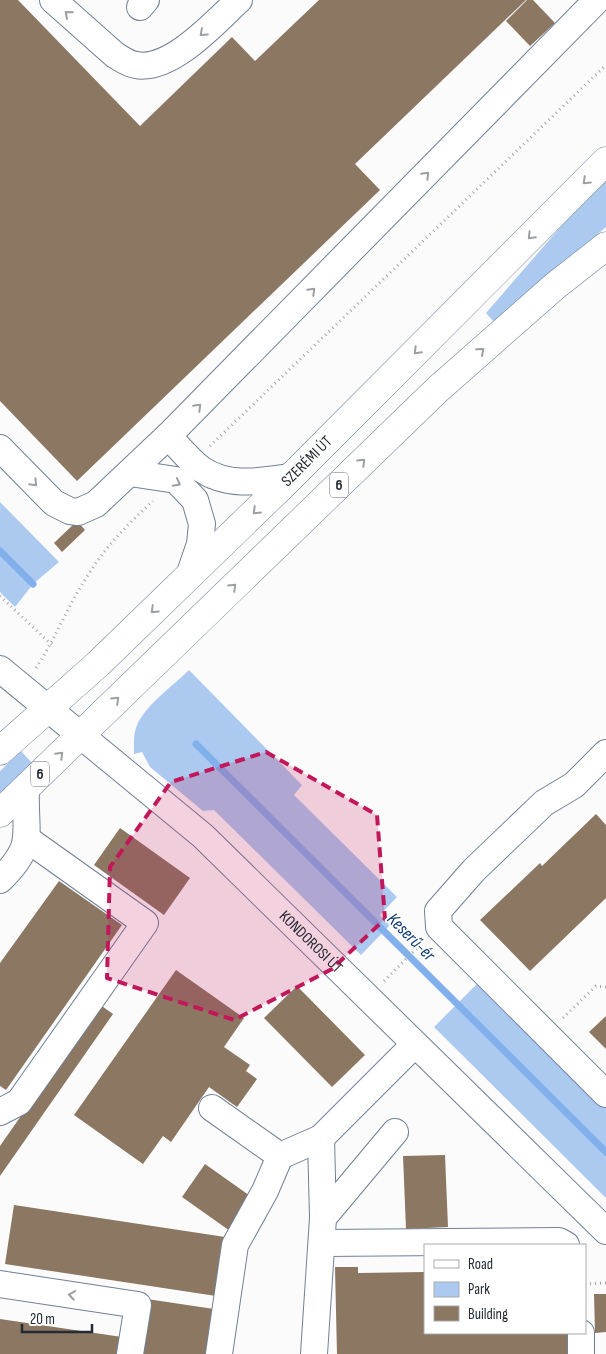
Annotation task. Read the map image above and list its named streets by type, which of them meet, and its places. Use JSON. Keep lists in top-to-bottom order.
{
  "streets": {
    "main road": ["SZERÉMI ÚT", "6"],
    "street": ["KONDOROSI ÚT"]
  },
  "crossings": [
    ["SZERÉMI ÚT", "KONDOROSI ÚT"],
    ["6", "KONDOROSI ÚT"]
  ],
  "water": ["Keserű-ér"],
  "legend": ["Road", "Park", "Building"],
  "scale_bar": "20 m"
}
